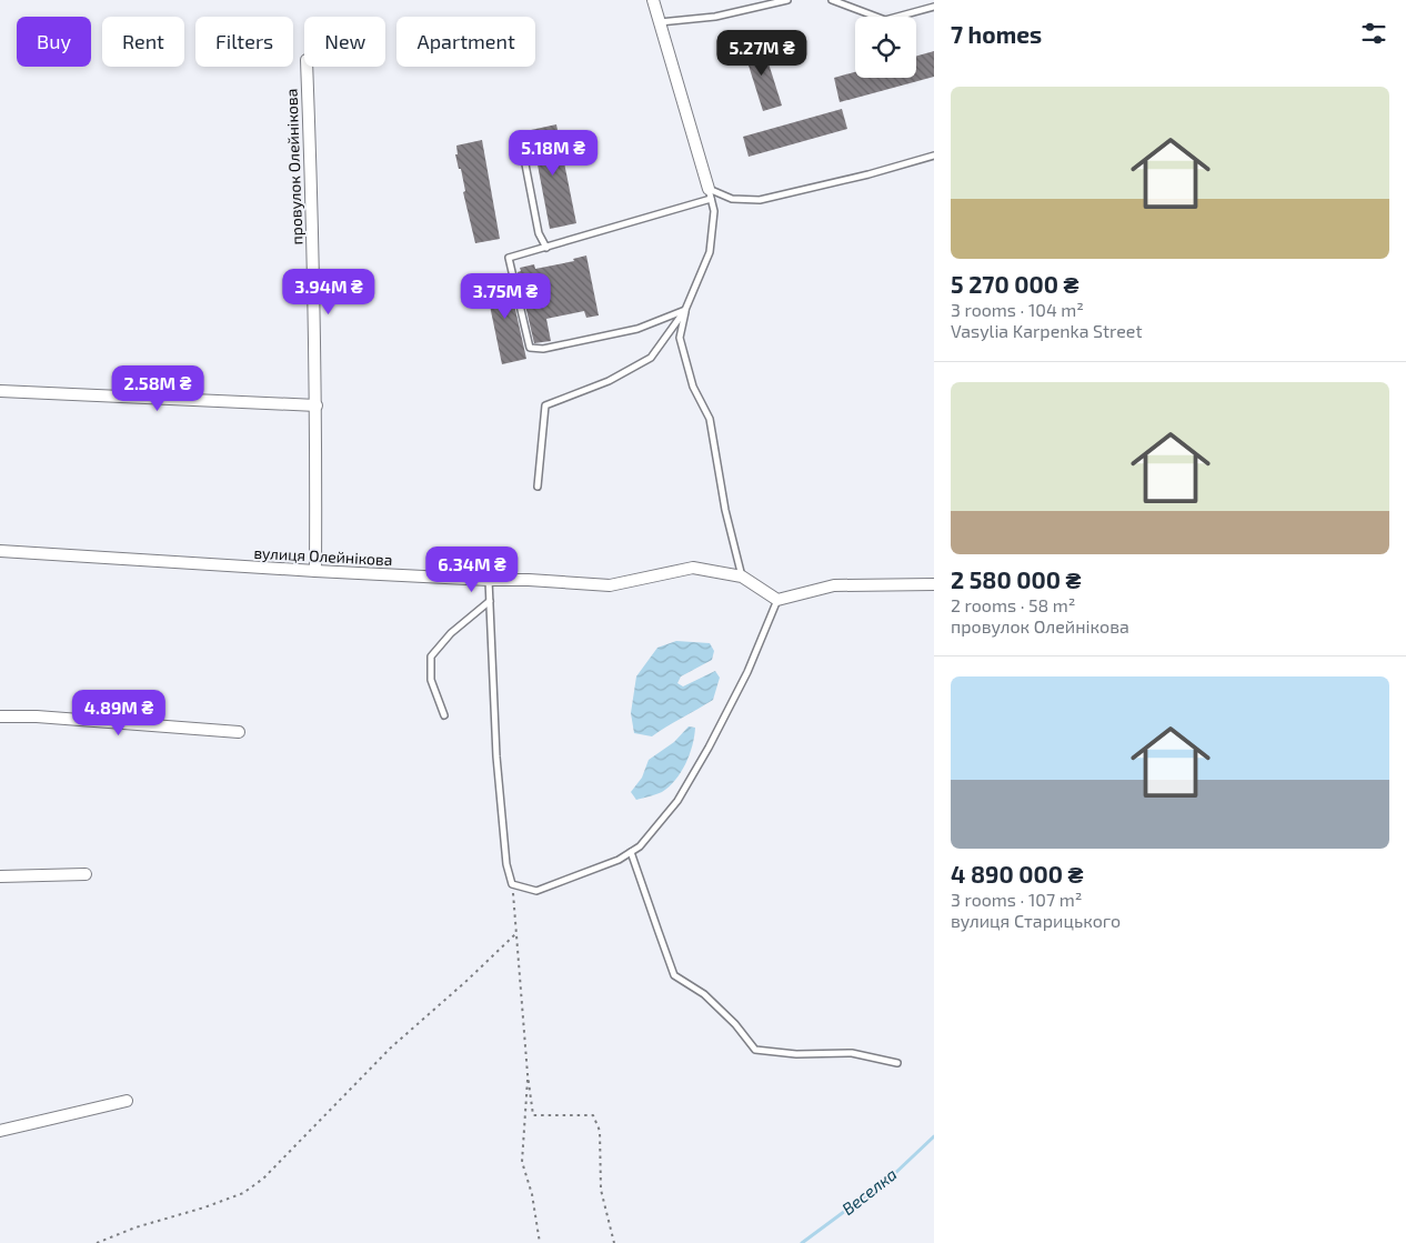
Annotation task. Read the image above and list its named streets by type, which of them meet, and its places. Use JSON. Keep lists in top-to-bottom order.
{
  "streets": {
    "street": ["провулок Олейнікова", "вулиця Олейнікова"]
  },
  "crossings": [
    ["провулок Олейнікова", "вулиця Олейнікова"]
  ],
  "water": ["Веселка"],
  "page": {
    "heading": "7 homes",
    "chip": [
      "Buy",
      "Rent",
      "Filters",
      "New",
      "Apartment"
    ],
    "price": [
      "5.27M ₴",
      "5.18M ₴",
      "3.94M ₴",
      "3.75M ₴",
      "2.58M ₴",
      "6.34M ₴",
      "4.89M ₴"
    ],
    "list": [
      {
        "name": "5 270 000 ₴",
        "note": "3 rooms · 104 m² · Vasylia Karpenka Street"
      },
      {
        "name": "2 580 000 ₴",
        "note": "2 rooms · 58 m² · провулок Олейнікова"
      },
      {
        "name": "4 890 000 ₴",
        "note": "3 rooms · 107 m² · вулиця Старицького"
      }
    ]
  }
}
